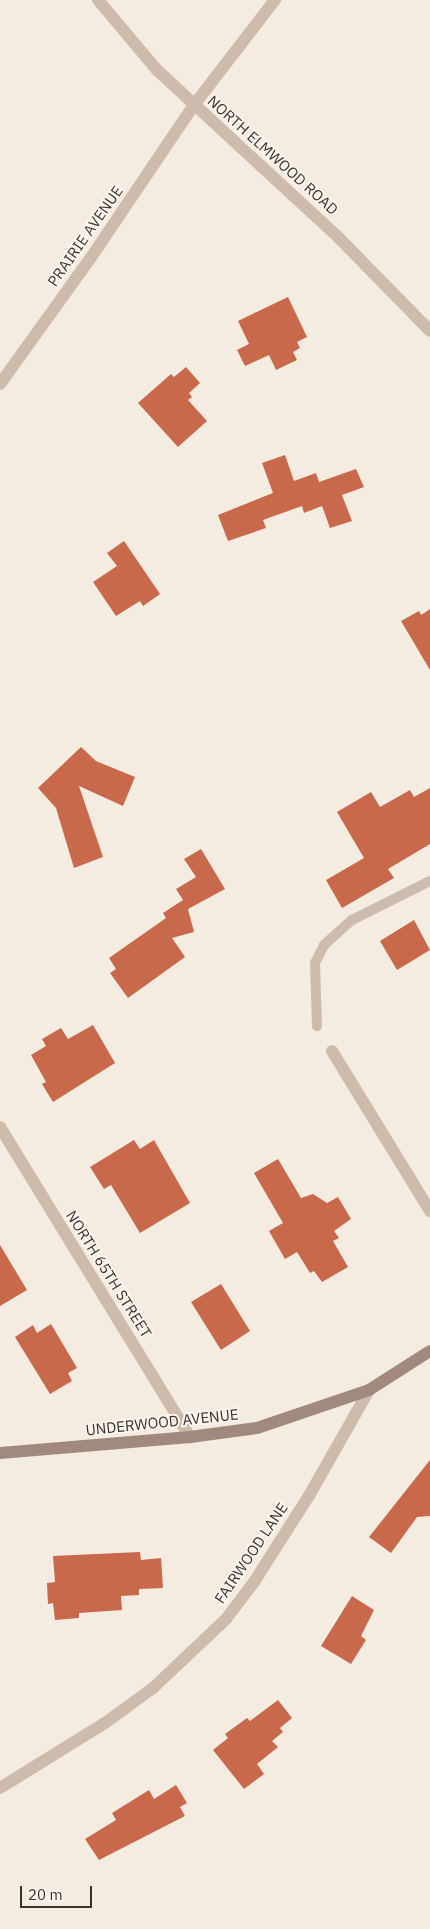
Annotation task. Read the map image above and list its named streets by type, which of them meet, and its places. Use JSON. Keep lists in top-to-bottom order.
{
  "streets": {
    "main road": ["UNDERWOOD AVENUE"],
    "street": [
      "NORTH ELMWOOD ROAD",
      "PRAIRIE AVENUE",
      "NORTH 65TH STREET",
      "FAIRWOOD LANE"
    ]
  },
  "crossings": [
    ["NORTH ELMWOOD ROAD", "PRAIRIE AVENUE"],
    ["NORTH 65TH STREET", "UNDERWOOD AVENUE"],
    ["UNDERWOOD AVENUE", "FAIRWOOD LANE"]
  ],
  "scale_bar": "20 m"
}
